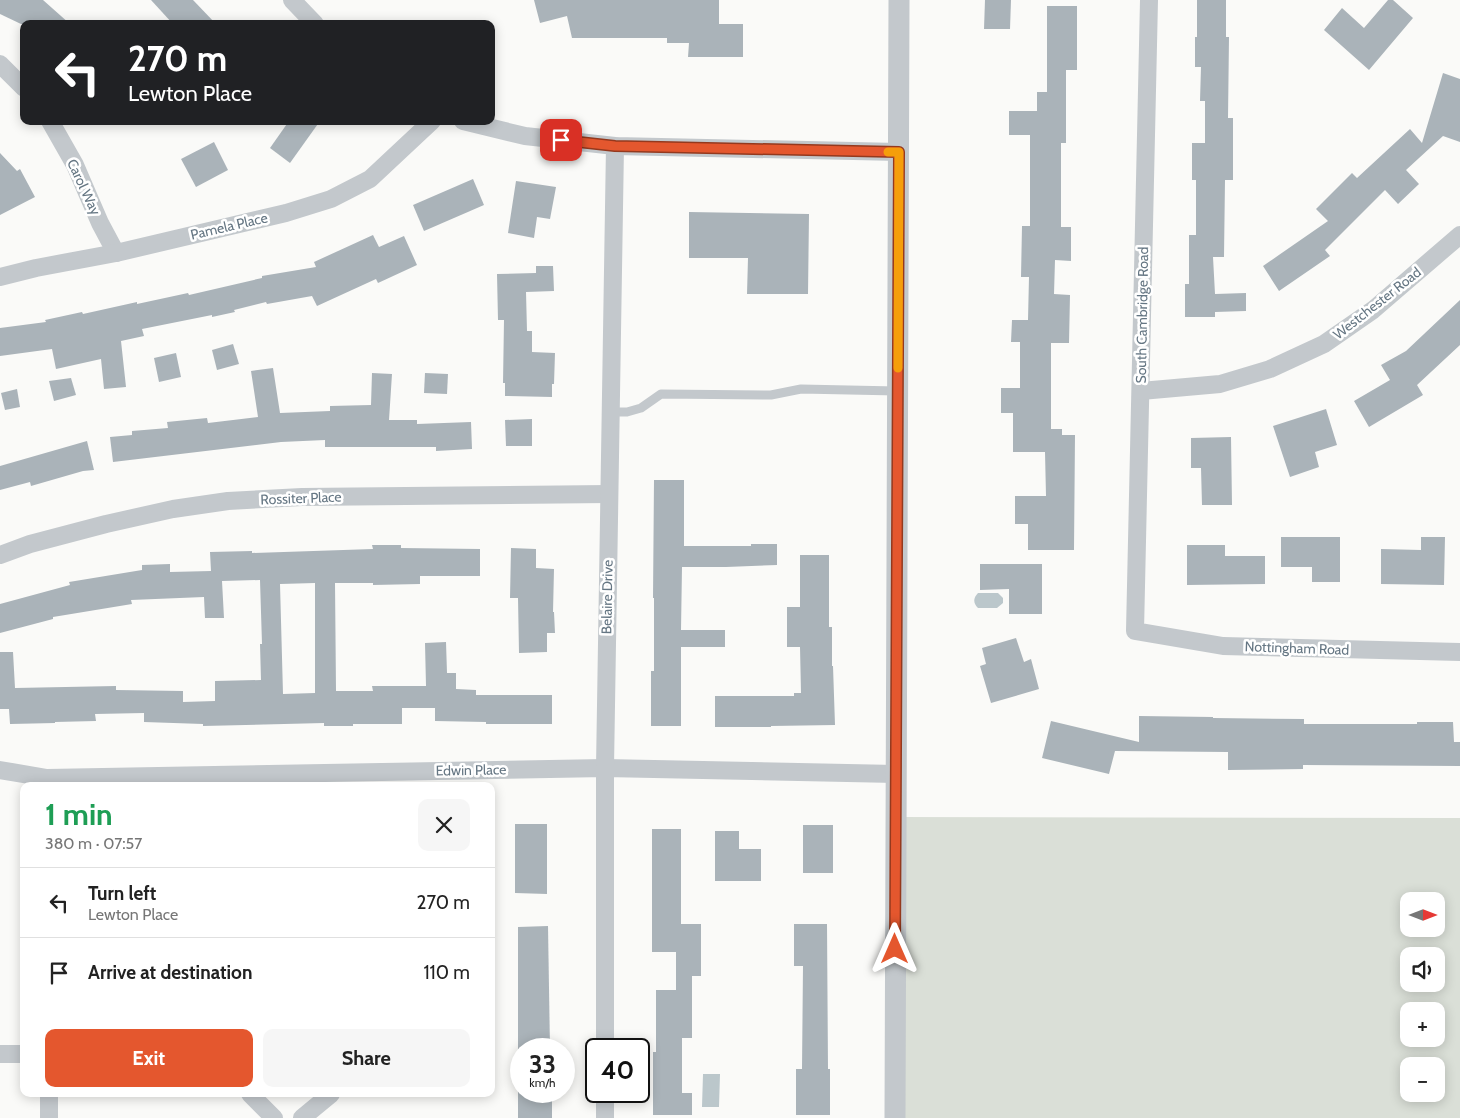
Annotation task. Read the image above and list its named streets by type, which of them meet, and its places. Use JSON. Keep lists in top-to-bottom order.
{
  "streets": {
    "street": [
      "Carol Way",
      "Pamela Place",
      "Westchester Road",
      "South Cambridge Road",
      "Rossiter Place",
      "Belaire Drive",
      "Nottingham Road",
      "Edwin Place"
    ]
  },
  "crossings": [
    ["Carol Way", "Pamela Place"],
    ["Westchester Road", "South Cambridge Road"],
    ["South Cambridge Road", "Nottingham Road"],
    ["Rossiter Place", "Belaire Drive"],
    ["Belaire Drive", "Edwin Place"]
  ],
  "north": "right",
  "page": {
    "turn": ["270 m", "Lewton Place"],
    "heading": ["1 min", "380 m · 07:57"],
    "list": [
      {
        "name": "Turn left",
        "note": "Lewton Place",
        "value": "270 m"
      },
      {
        "name": "Arrive at destination",
        "value": "110 m"
      }
    ],
    "map_buttons": ["+", "−"],
    "buttons": ["Exit", "Share"],
    "speed": "33 km/h",
    "limit": "40"
  }
}
